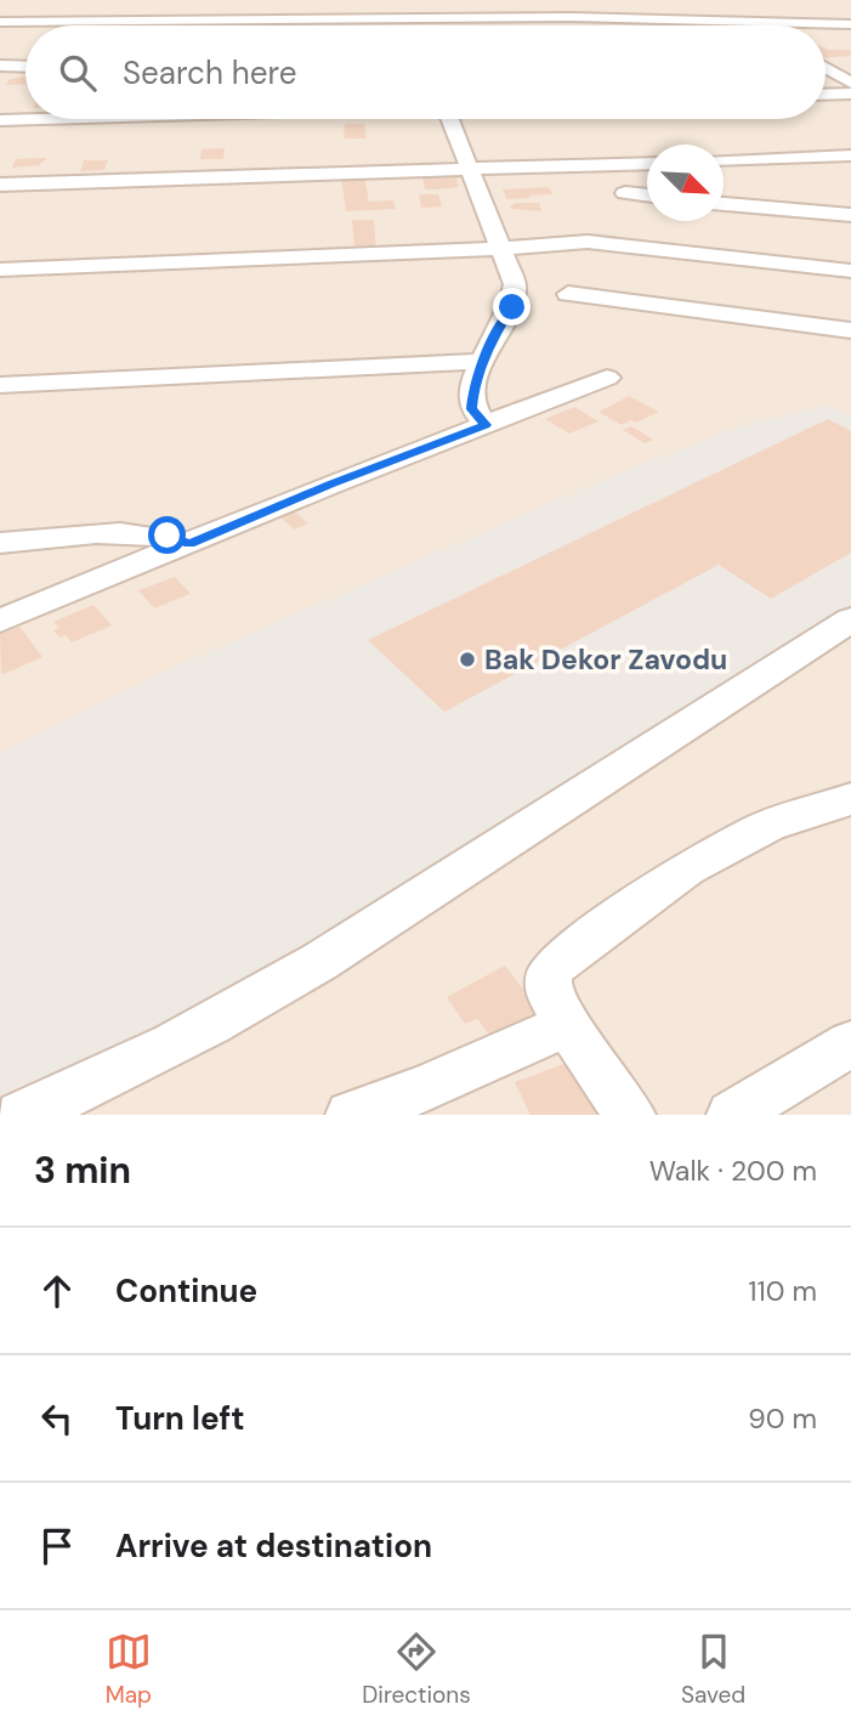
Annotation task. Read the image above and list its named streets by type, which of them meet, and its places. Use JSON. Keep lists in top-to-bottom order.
{
  "places": ["Bak Dekor Zavodu"],
  "north": "bottom right",
  "page": {
    "search": "Search here",
    "heading": ["3 min", "Walk · 200 m"],
    "list": [
      ["Continue", "110 m"],
      ["Turn left", "90 m"],
      "Arrive at destination"
    ],
    "nav": ["Map", "Directions", "Saved"]
  }
}
